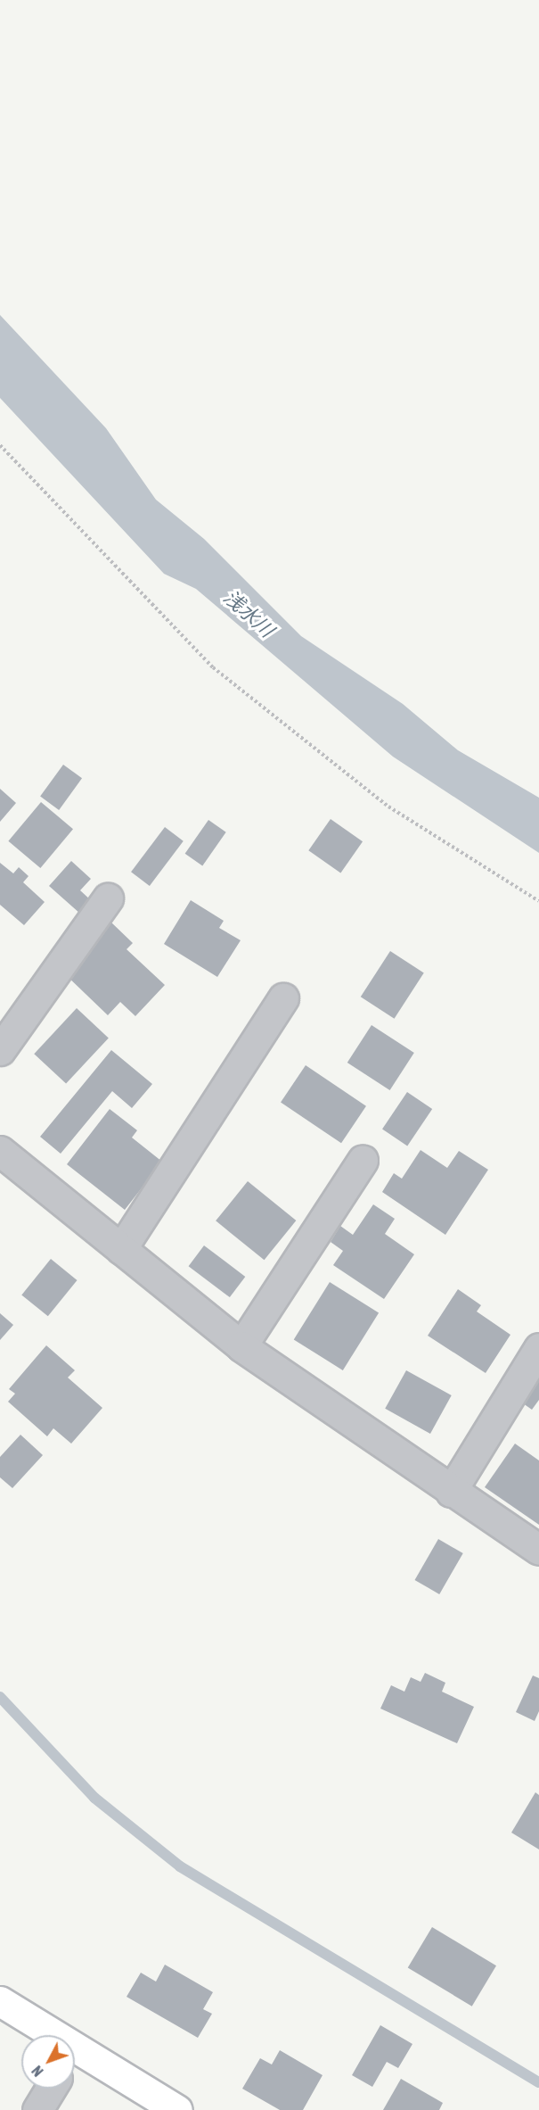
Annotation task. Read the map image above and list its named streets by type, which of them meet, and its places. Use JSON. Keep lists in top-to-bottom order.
{
  "water": ["浅水川"],
  "north": "bottom left"
}
